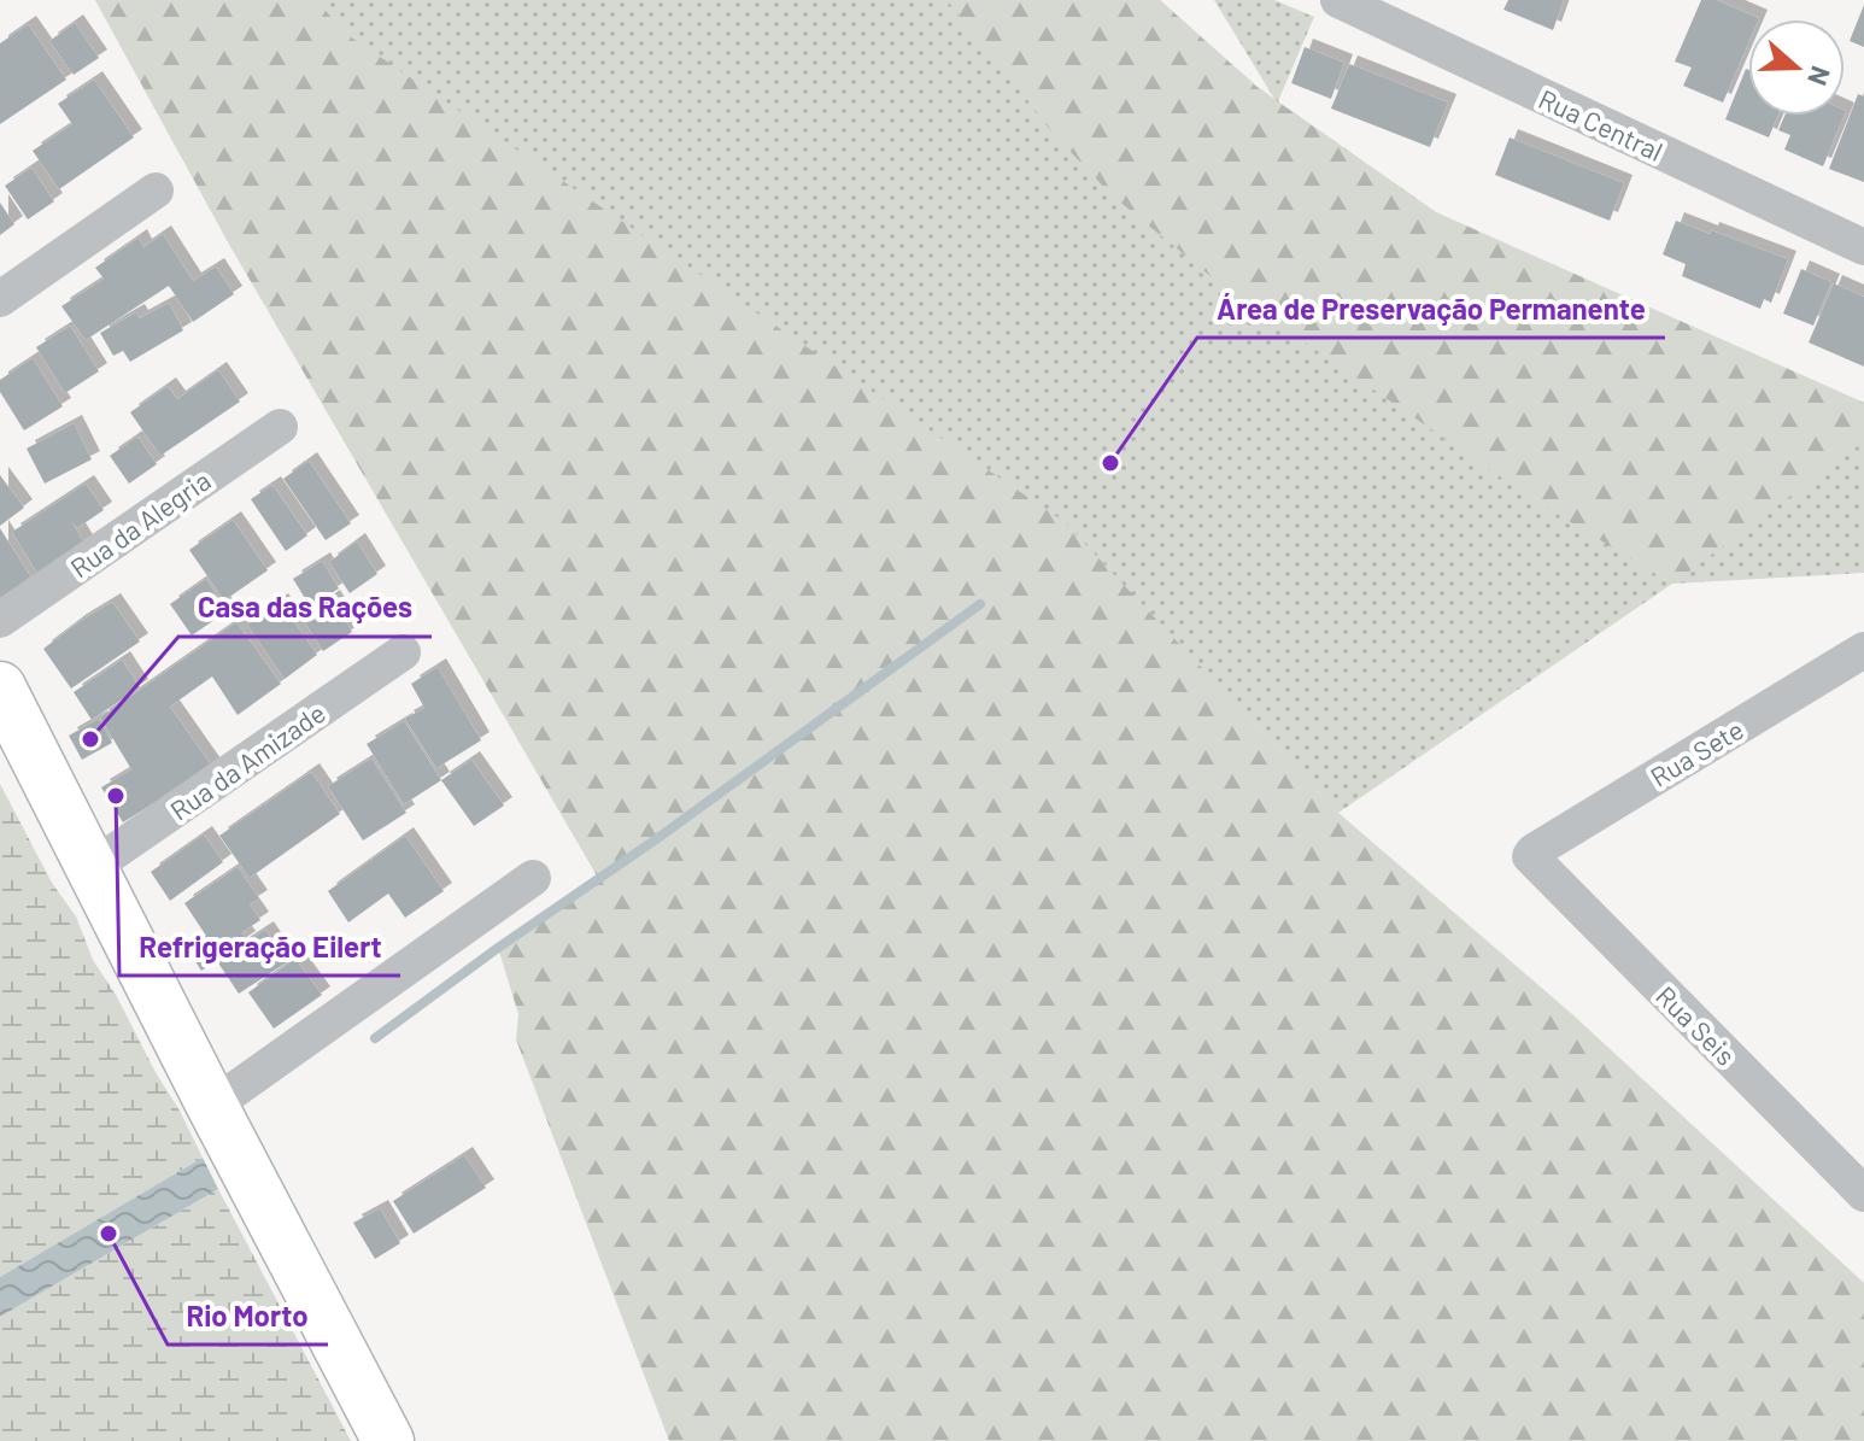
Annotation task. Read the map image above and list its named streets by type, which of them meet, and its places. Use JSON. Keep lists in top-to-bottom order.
{
  "streets": {
    "street": [
      "Rua Central",
      "Rua da Alegria",
      "Rua Sete",
      "Rua da Amizade",
      "Rua Seis"
    ]
  },
  "crossings": [
    ["Rua Sete", "Rua Seis"]
  ],
  "places": [
    "Área de Preservação Permanente",
    "Casa das Rações",
    "Refrigeração Eilert",
    "Rio Morto"
  ],
  "north": "right"
}
